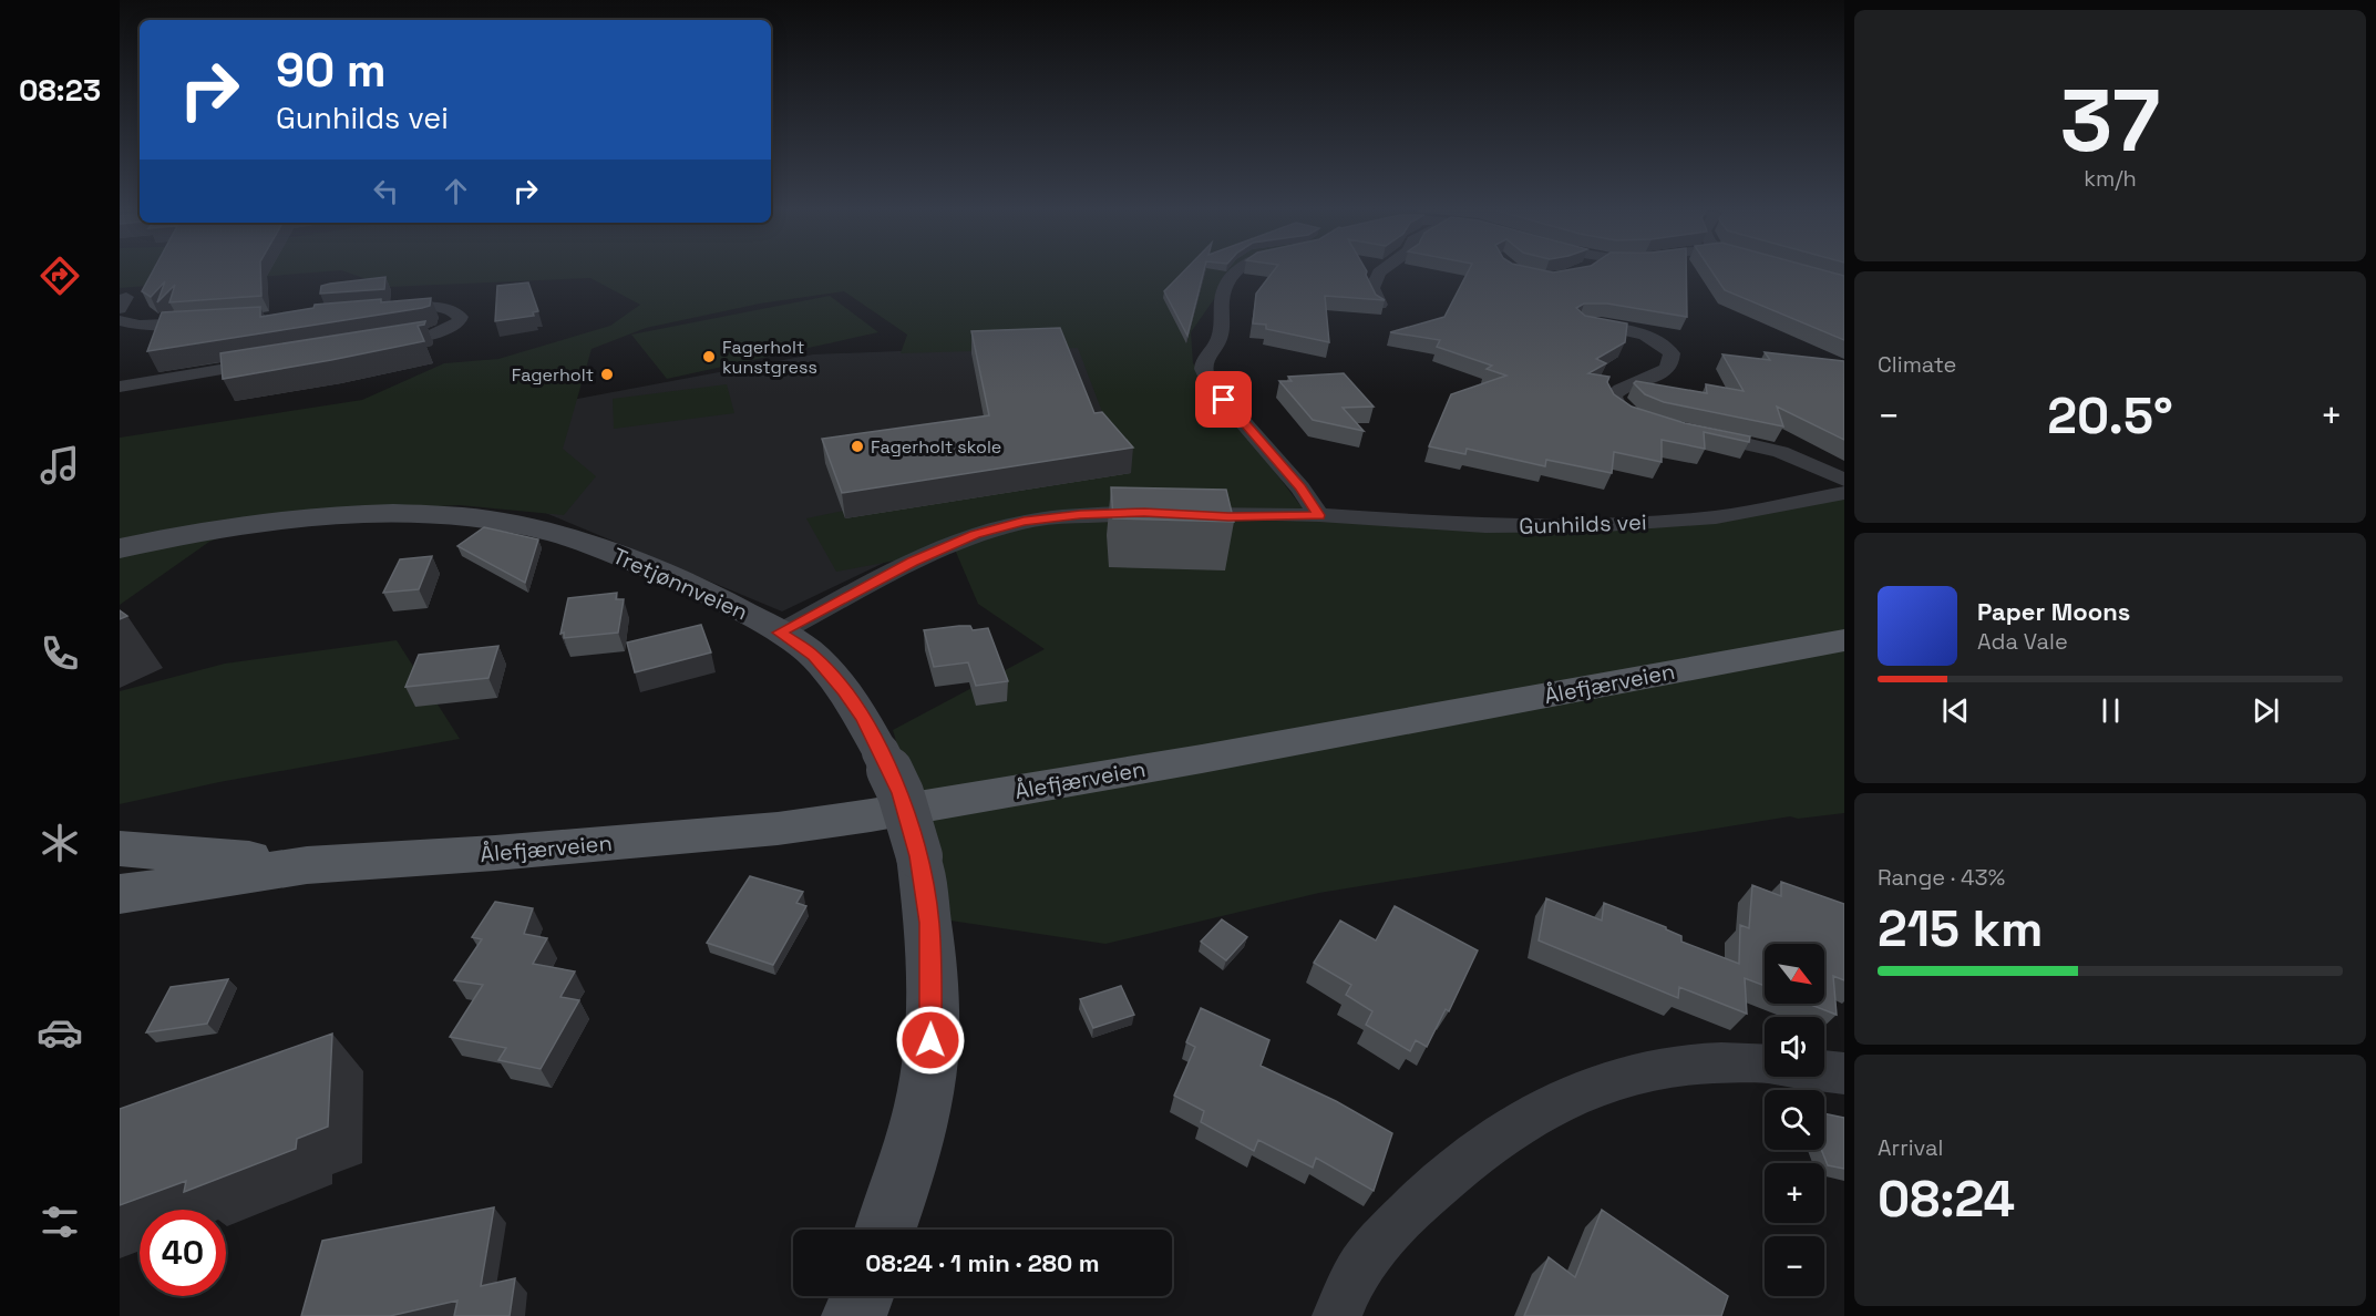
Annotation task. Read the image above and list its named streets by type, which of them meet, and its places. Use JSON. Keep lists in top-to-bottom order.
{
  "streets": {
    "main road": ["Ålefjærveien"],
    "street": ["Gunhilds vei", "Tretjønnveien"]
  },
  "crossings": [
    ["Gunhilds vei", "Tretjønnveien"]
  ],
  "places": ["Fagerholt kunstgress", "Fagerholt", "Fagerholt skole"],
  "north": "bottom right",
  "page": {
    "tabs": "08:23",
    "tile": [
      ["37", "km/h"],
      "Climate",
      ["Range · 43%", "215 km"],
      ["Arrival", "08:24"]
    ],
    "turn": ["90 m", "Gunhilds vei"],
    "heat": ["−", "20.5°", "+"],
    "song": ["Paper Moons", "Ada Vale"],
    "map_buttons": ["+", "−"],
    "limit": "40",
    "trip": "08:24 · 1 min · 280 m"
  }
}
